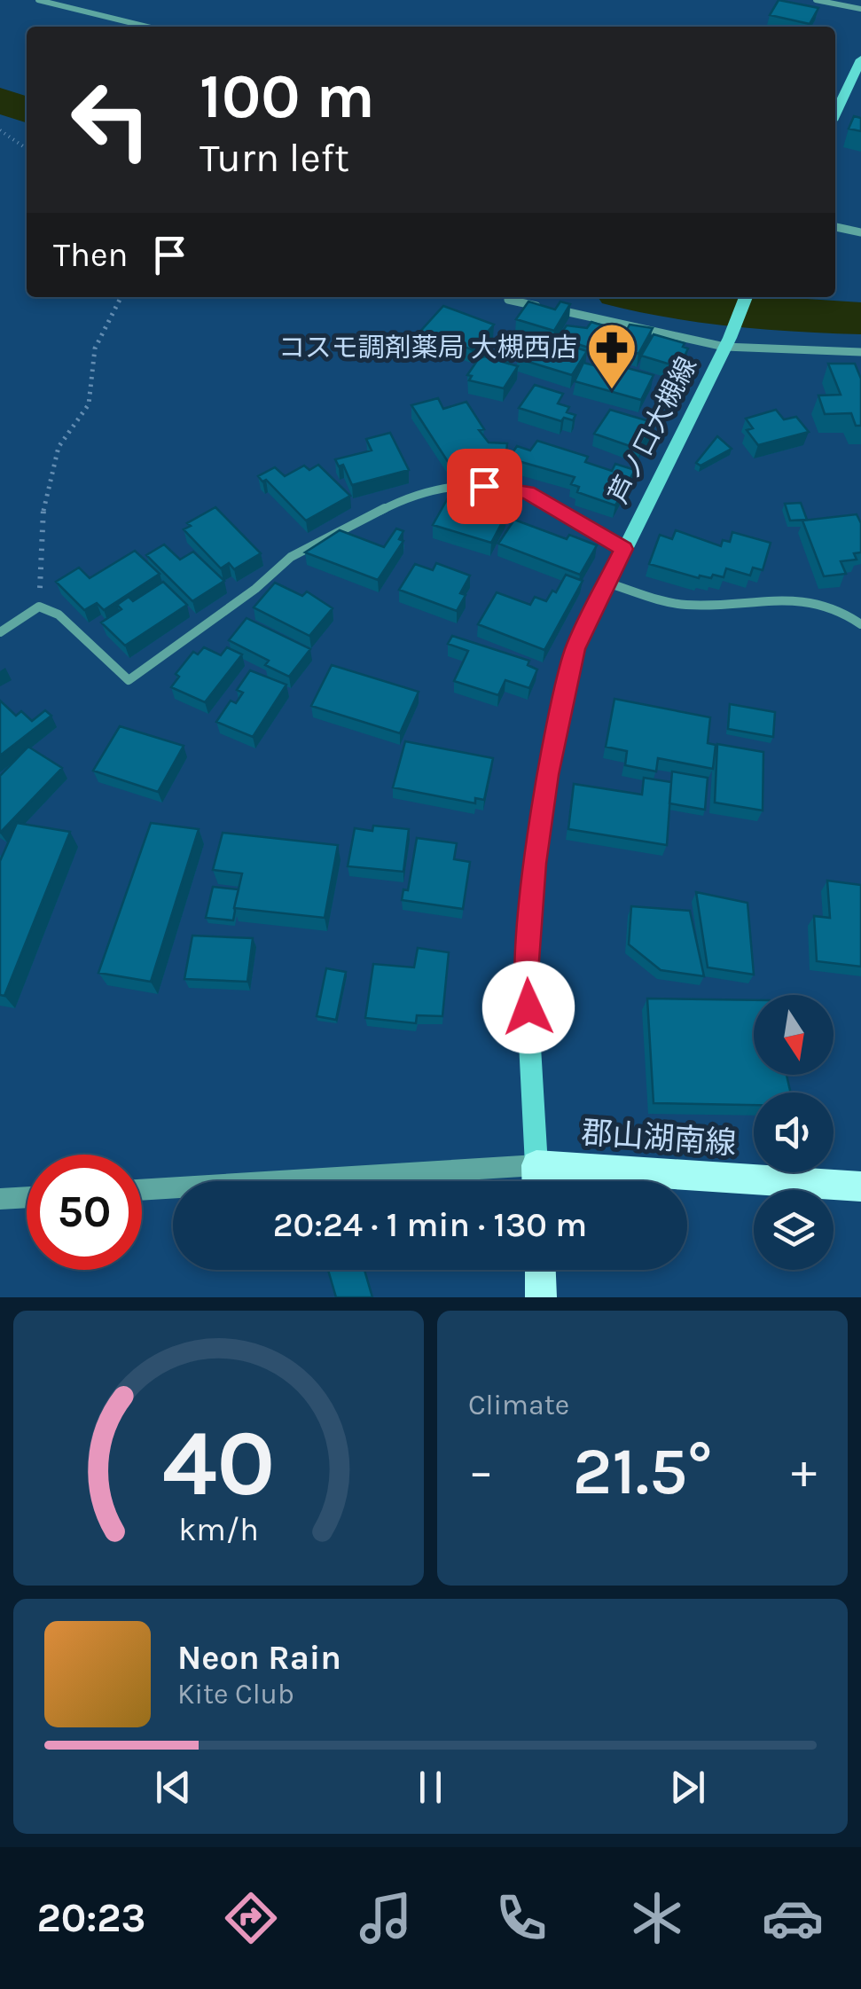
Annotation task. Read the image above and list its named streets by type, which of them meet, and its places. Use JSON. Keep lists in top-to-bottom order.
{
  "streets": {
    "main road": ["芦ノ口大槻線", "郡山湖南線"]
  },
  "crossings": [
    ["芦ノ口大槻線", "郡山湖南線"]
  ],
  "places": {
    "pharmacy": ["コスモ調剤薬局 大槻西店"]
  },
  "north": "bottom",
  "page": {
    "turn": ["100 m", "Turn left"],
    "then": "Then",
    "limit": "50",
    "trip": "20:24 · 1 min · 130 m",
    "tile": "Climate",
    "heat": ["−", "21.5°", "+"],
    "song": ["Neon Rain", "Kite Club"],
    "tabs": "20:23",
    "gauge": ["40", "km/h"]
  }
}
